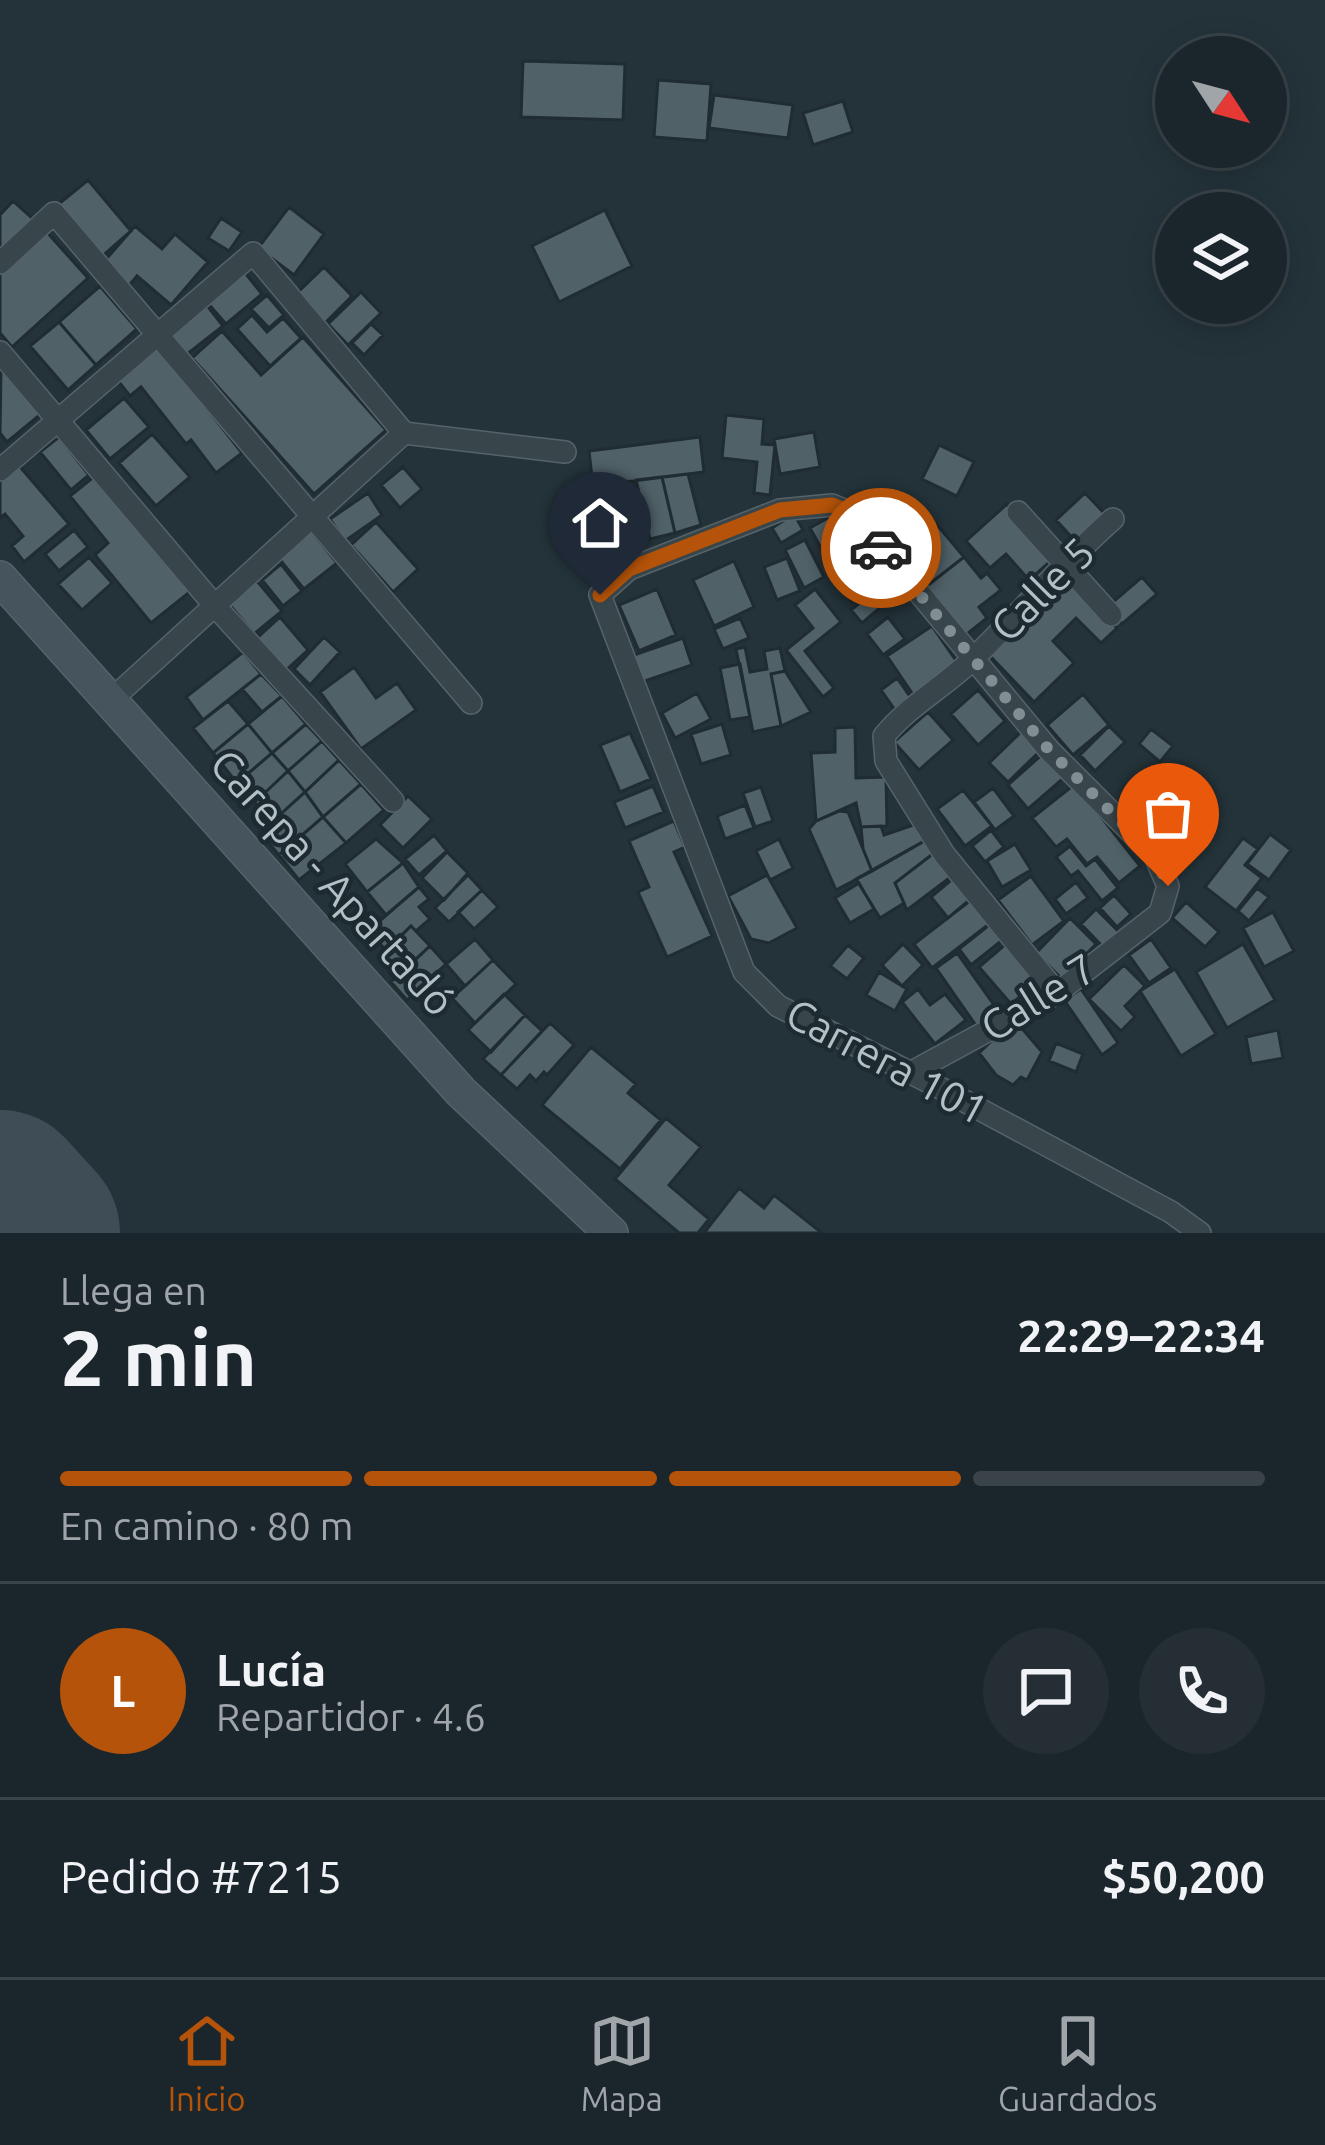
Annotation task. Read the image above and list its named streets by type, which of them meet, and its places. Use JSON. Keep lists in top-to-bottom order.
{
  "streets": {
    "main road": ["Carepa - Apartadó"],
    "street": ["Calle 5", "Calle 7", "Carrera 101"]
  },
  "crossings": [
    ["Calle 5", "Calle 7"],
    ["Calle 5", "Carrera 101"],
    ["Calle 7", "Carrera 101"]
  ],
  "north": "bottom right",
  "page": {
    "heading": ["2 min", "Llega en", "22:29–22:34"],
    "panel": [
      "Lucía",
      "Repartidor · 4.6",
      "Pedido #7215",
      "$50,200"
    ],
    "bar": "En camino · 80 m",
    "round": "L",
    "tabs": ["Inicio", "Mapa", "Guardados"]
  }
}
